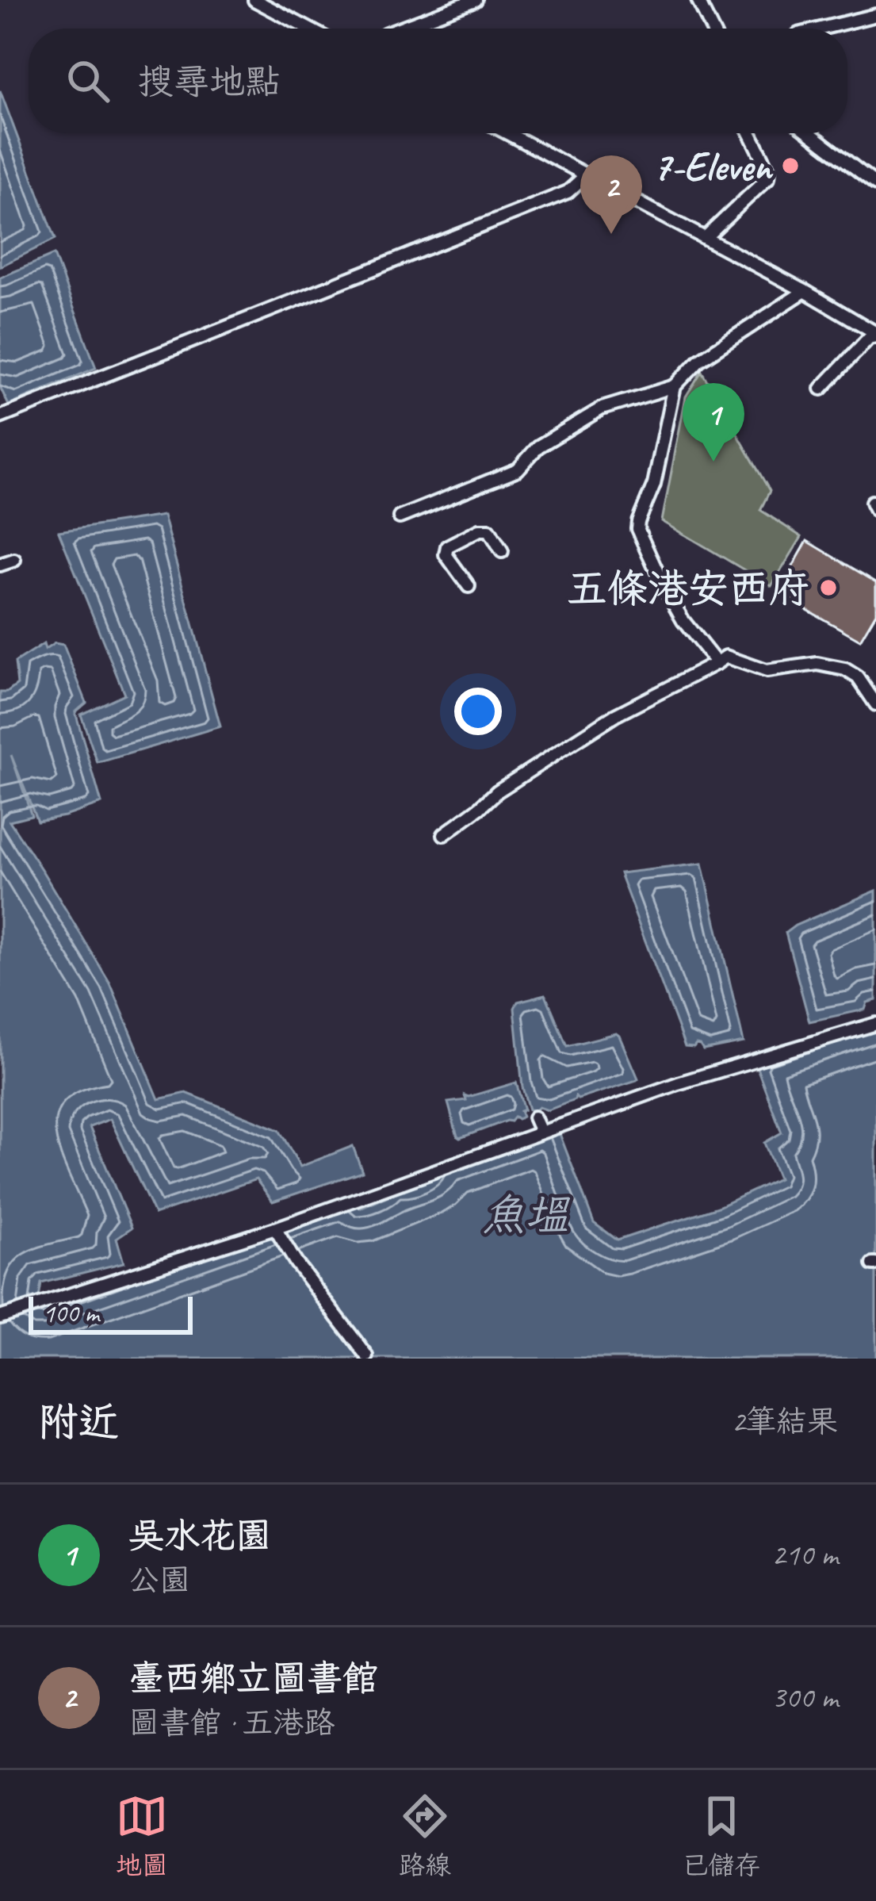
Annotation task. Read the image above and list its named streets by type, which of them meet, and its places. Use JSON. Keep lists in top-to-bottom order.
{
  "water": ["魚塭"],
  "places": ["7-Eleven", "五條港安西府"],
  "scale_bar": "100 m",
  "page": {
    "search": "搜尋地點",
    "pins": ["2", "1"],
    "scale": "100 m",
    "heading": ["附近", "2筆結果"],
    "list": [
      {
        "mark": "1",
        "name": "吳水花園",
        "note": "公園",
        "value": "210 m"
      },
      {
        "mark": "2",
        "name": "臺西鄉立圖書館",
        "note": "圖書館 · 五港路",
        "value": "300 m"
      }
    ],
    "nav": ["地圖", "路線", "已儲存"]
  }
}
